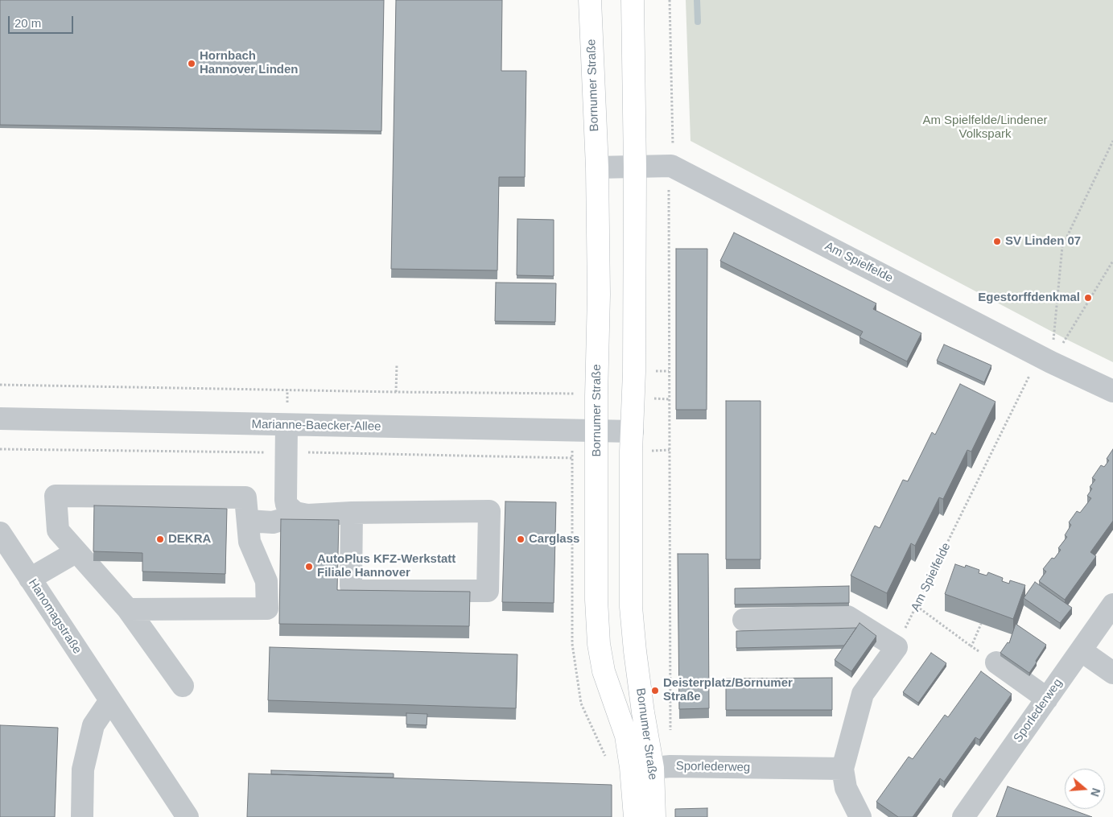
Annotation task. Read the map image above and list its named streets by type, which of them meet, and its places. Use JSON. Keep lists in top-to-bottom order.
{
  "streets": {
    "main road": ["Bornumer Straße"],
    "street": [
      "Am Spielfelde",
      "Marianne-Baecker-Allee",
      "Hanomagstraße",
      "Sporlederweg"
    ]
  },
  "crossings": [
    ["Bornumer Straße", "Am Spielfelde"],
    ["Bornumer Straße", "Marianne-Baecker-Allee"],
    ["Bornumer Straße", "Sporlederweg"]
  ],
  "parks": ["Am Spielfelde/Lindener Volkspark"],
  "places": [
    "Hornbach Hannover Linden",
    "SV Linden 07",
    "Egestorffdenkmal",
    "DEKRA",
    "Carglass",
    "AutoPlus KFZ-Werkstatt Filiale Hannover",
    "Deisterplatz/Bornumer Straße"
  ],
  "scale_bar": "20 m",
  "north": "right"
}
